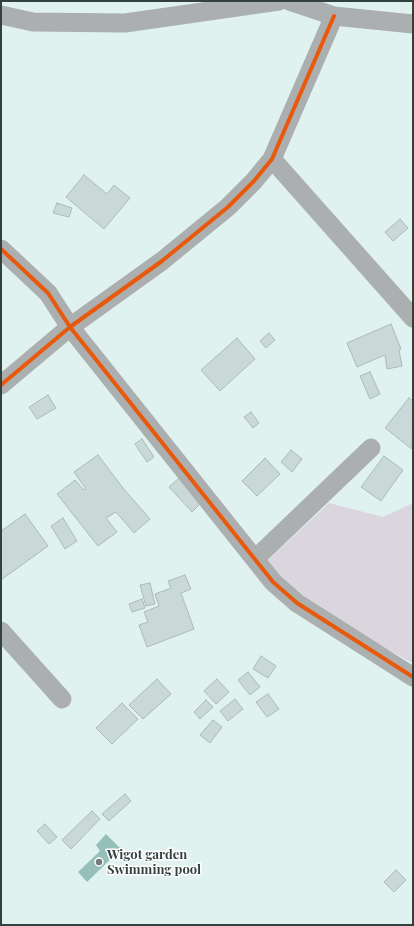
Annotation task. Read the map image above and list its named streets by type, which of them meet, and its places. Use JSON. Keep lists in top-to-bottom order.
{
  "places": ["Wigot garden Swimming pool"]
}
